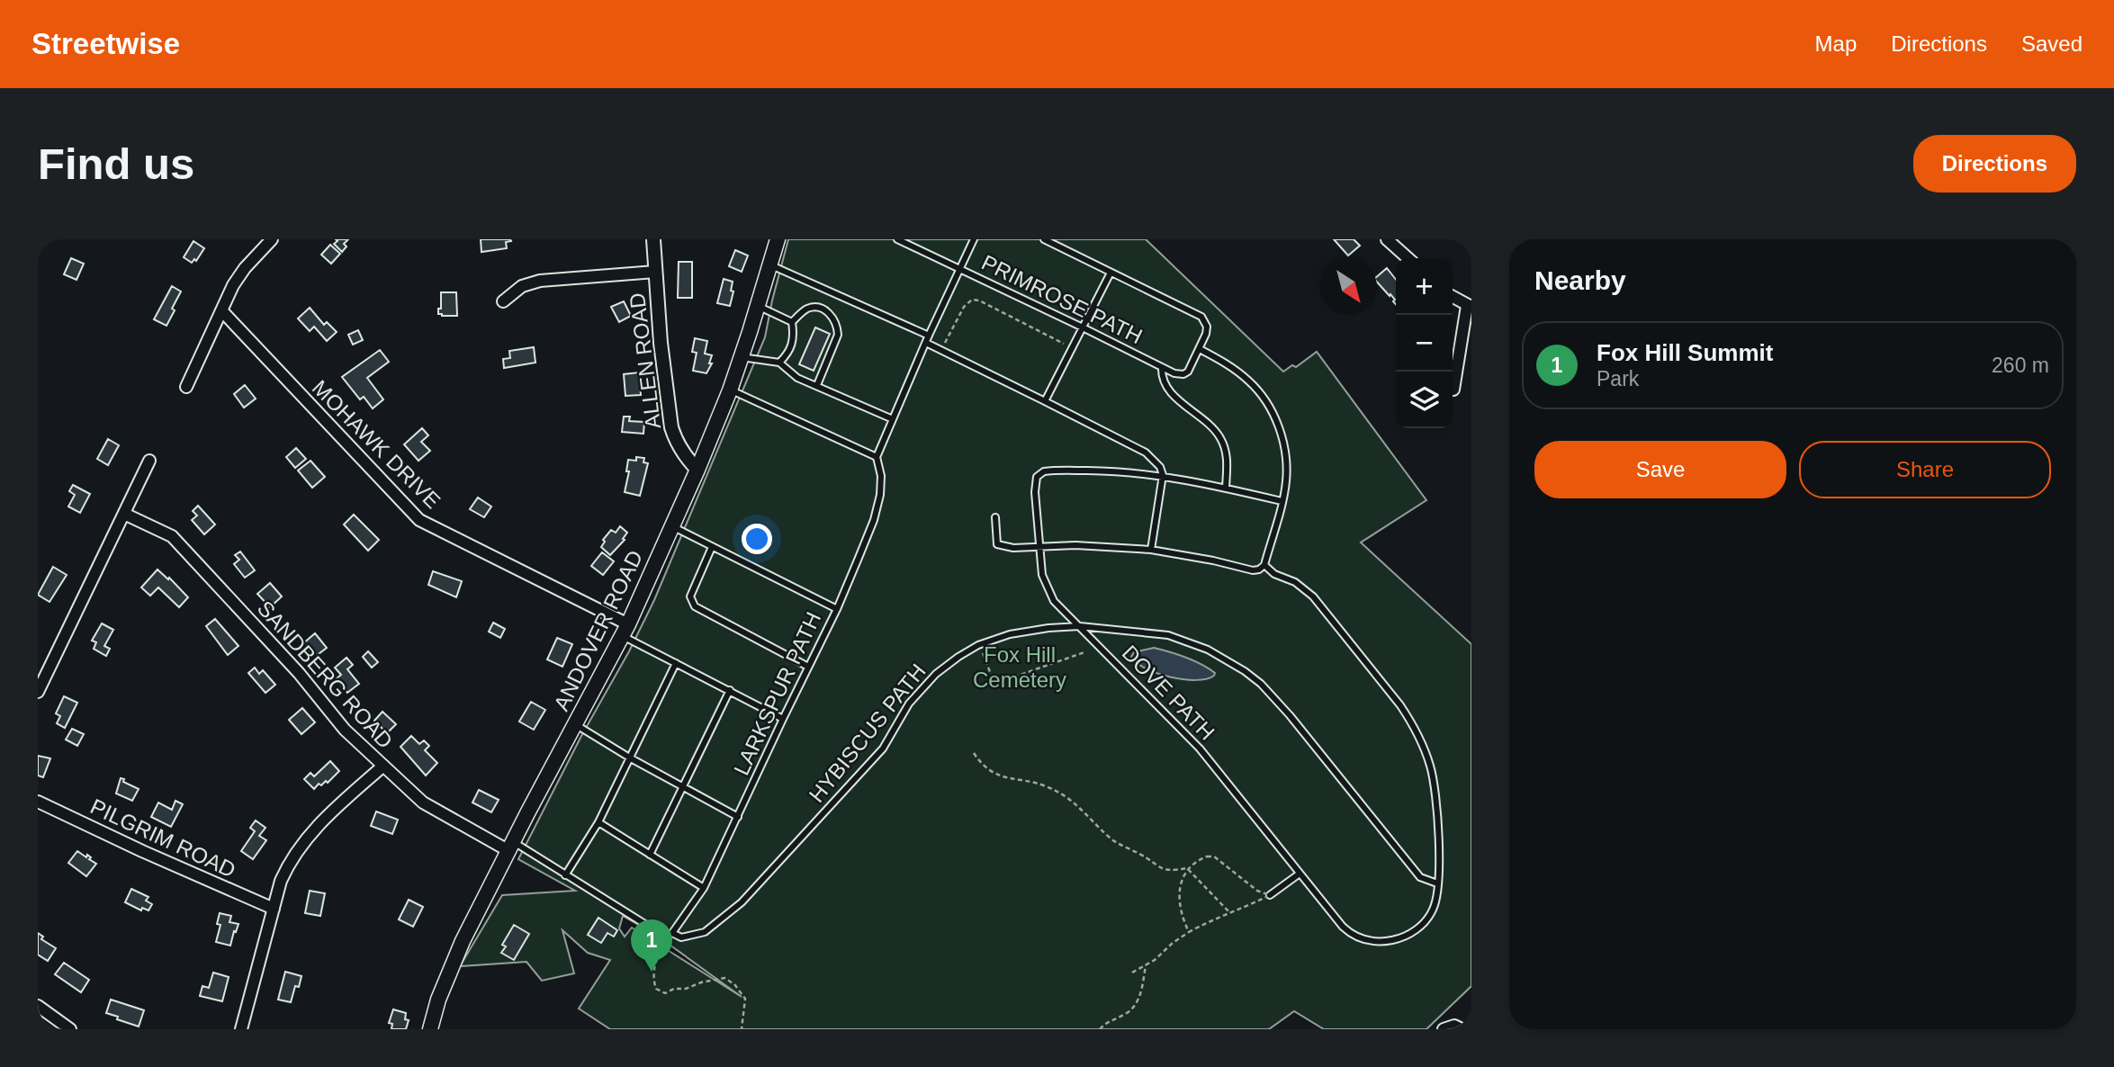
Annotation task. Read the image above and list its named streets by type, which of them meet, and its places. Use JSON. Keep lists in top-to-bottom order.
{
  "streets": {
    "main road": ["ANDOVER ROAD"],
    "street": [
      "ALLEN ROAD",
      "MOHAWK DRIVE",
      "SANDBERG ROAD",
      "PILGRIM ROAD"
    ],
    "lane": [
      "PRIMROSE PATH",
      "DOVE PATH",
      "LARKSPUR PATH",
      "HYBISCUS PATH"
    ]
  },
  "crossings": [
    ["ALLEN ROAD", "ANDOVER ROAD"],
    ["MOHAWK DRIVE", "ANDOVER ROAD"],
    ["ANDOVER ROAD", "SANDBERG ROAD"],
    ["DOVE PATH", "HYBISCUS PATH"],
    ["LARKSPUR PATH", "HYBISCUS PATH"]
  ],
  "parks": ["Fox Hill Cemetery"],
  "north": "bottom right",
  "page": {
    "header": "Streetwise",
    "nav": ["Map", "Directions", "Saved"],
    "buttons": [
      "Directions",
      ["Save", "Share"]
    ],
    "title": "Find us",
    "heading": "Nearby",
    "map_buttons": ["+", "−"],
    "list": [
      {
        "mark": "1",
        "name": "Fox Hill Summit",
        "note": "Park",
        "value": "260 m"
      }
    ],
    "pins": "1"
  }
}
